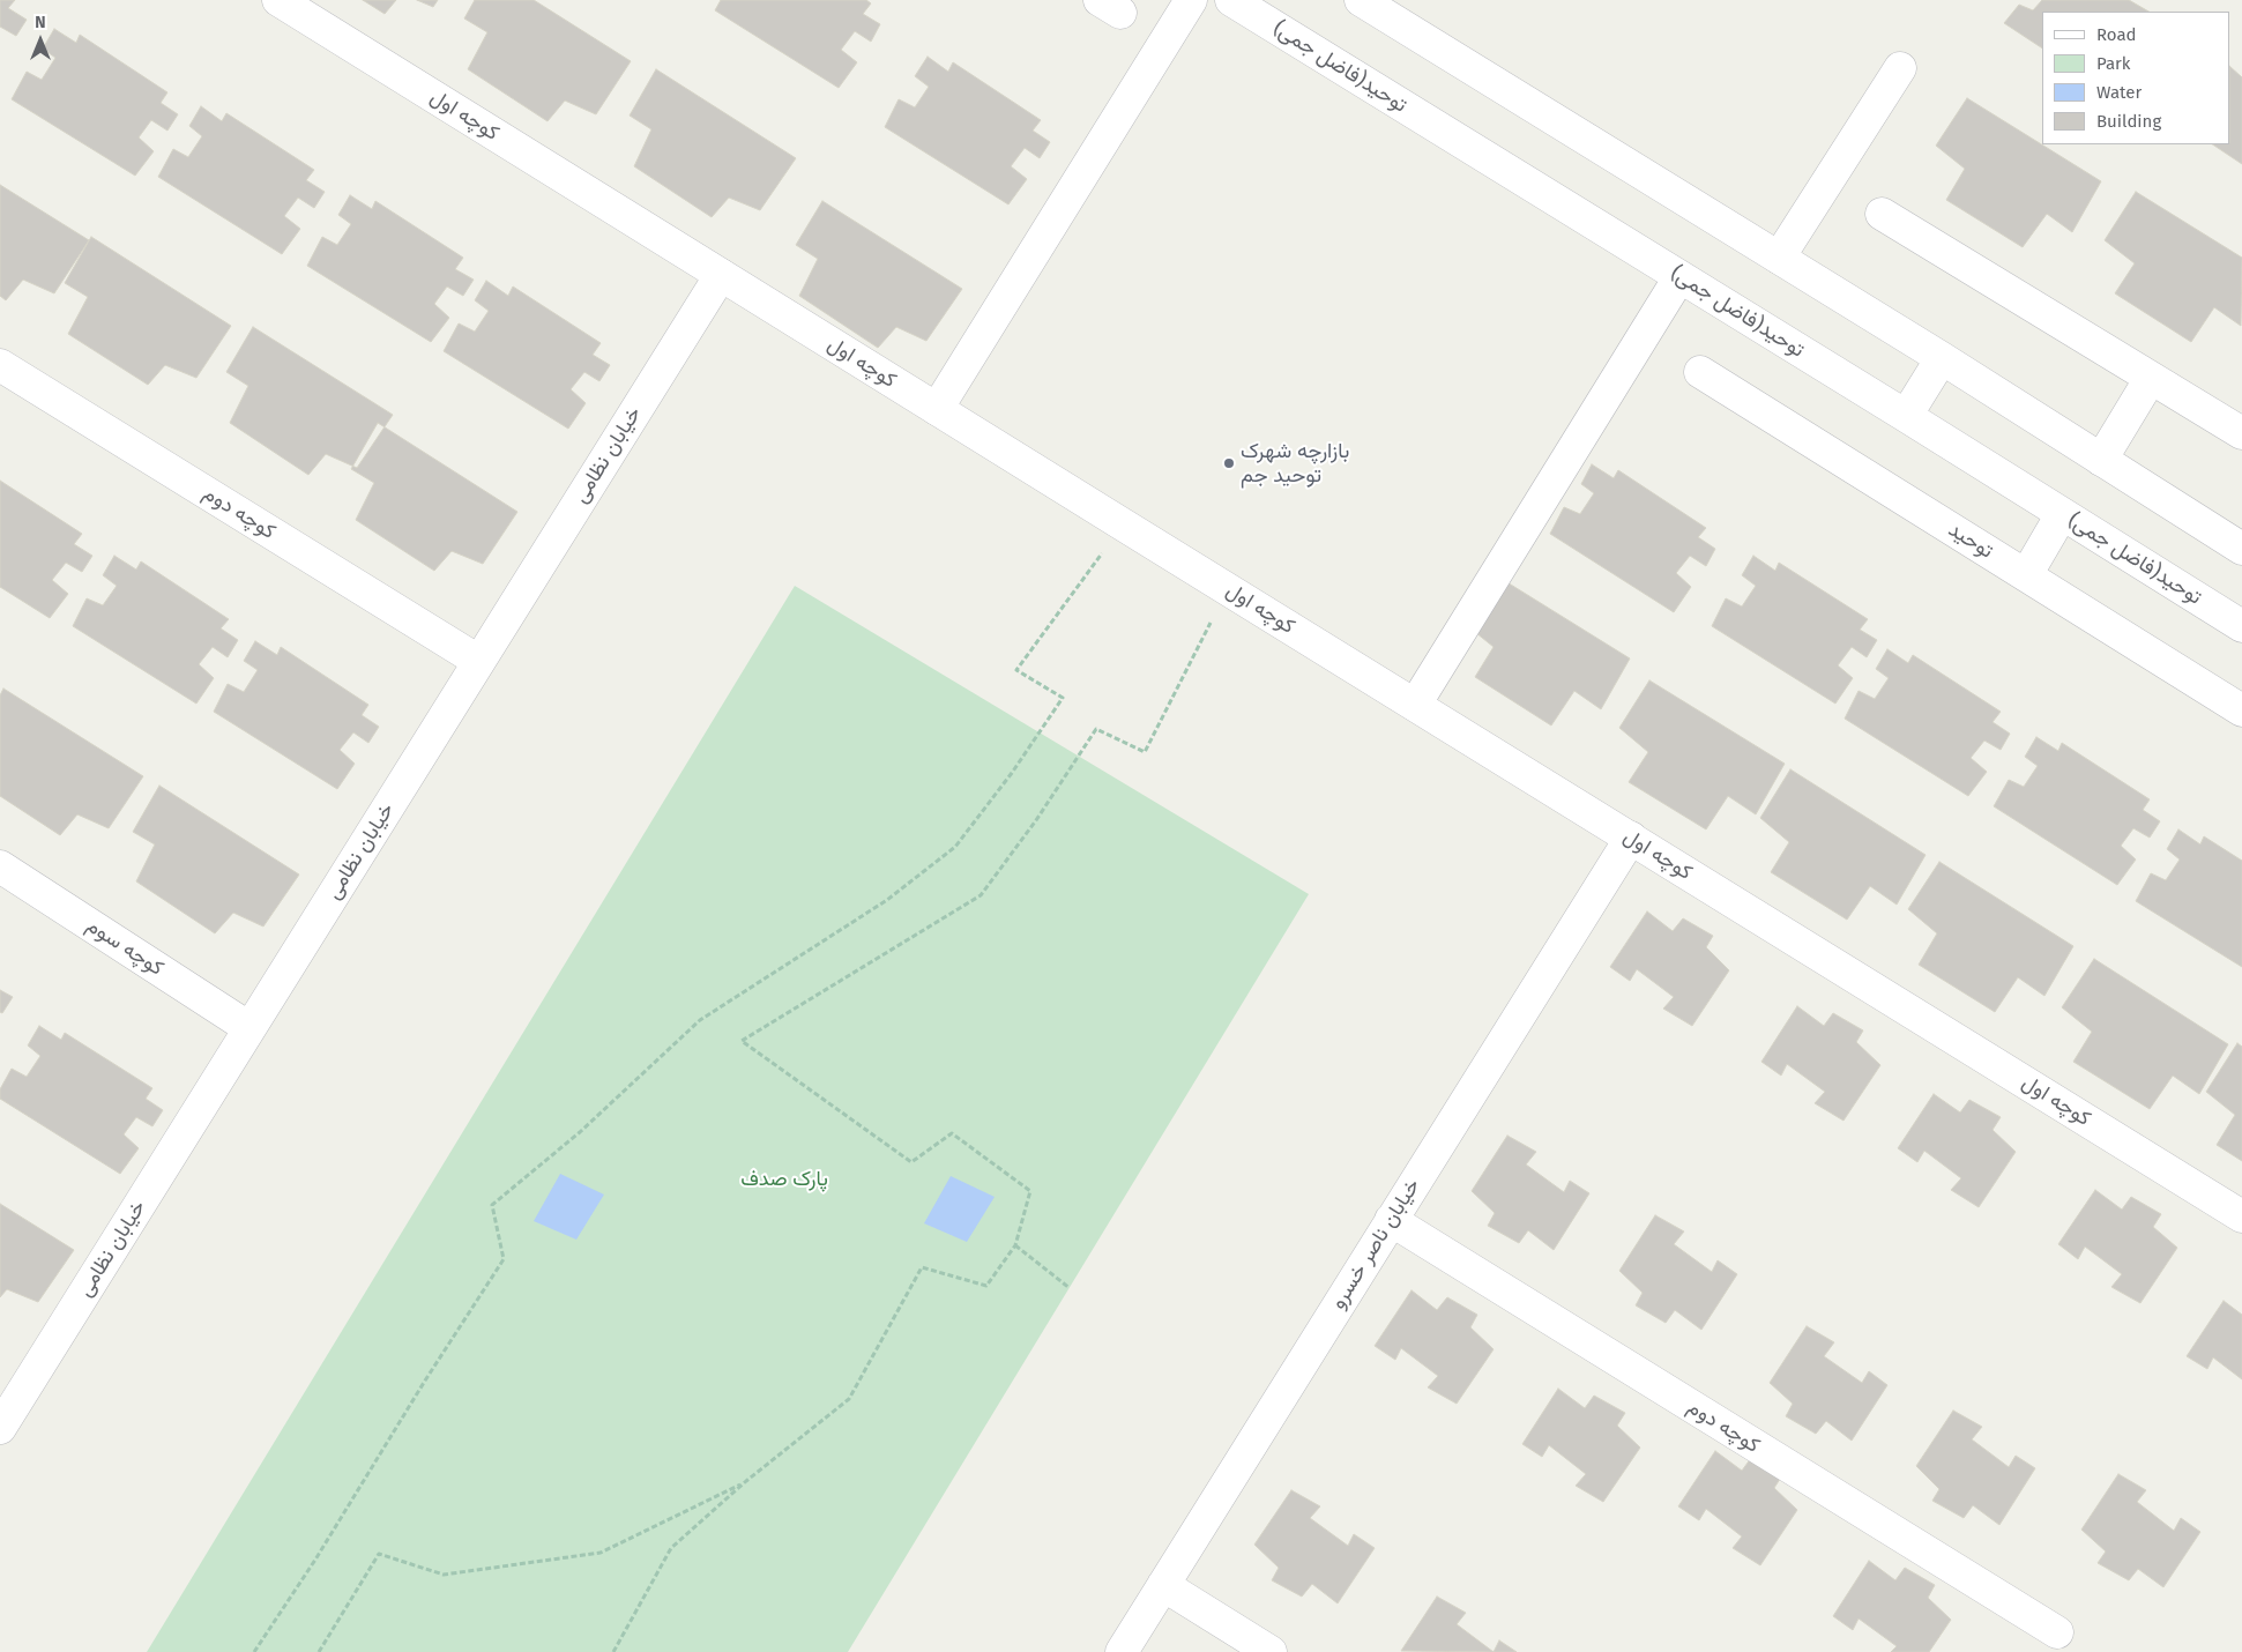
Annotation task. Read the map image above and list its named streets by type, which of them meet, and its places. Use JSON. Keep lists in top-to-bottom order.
{
  "streets": {
    "street": [
      "توحید(فاضل جمی)",
      "کوچه اول",
      "خیابان نظامی",
      "کوچه دوم",
      "توحید",
      "کوچه سوم",
      "خیابان ناصر خسرو"
    ]
  },
  "crossings": [
    ["کوچه اول", "خیابان نظامی"],
    ["کوچه اول", "خیابان ناصر خسرو"],
    ["خیابان نظامی", "کوچه دوم"],
    ["خیابان نظامی", "کوچه سوم"],
    ["کوچه دوم", "خیابان ناصر خسرو"]
  ],
  "parks": ["پارک صدف"],
  "places": ["بازارچه شهرک توحید جم"],
  "legend": [
    "Road",
    "Park",
    "Water",
    "Building"
  ],
  "north": "top"
}
